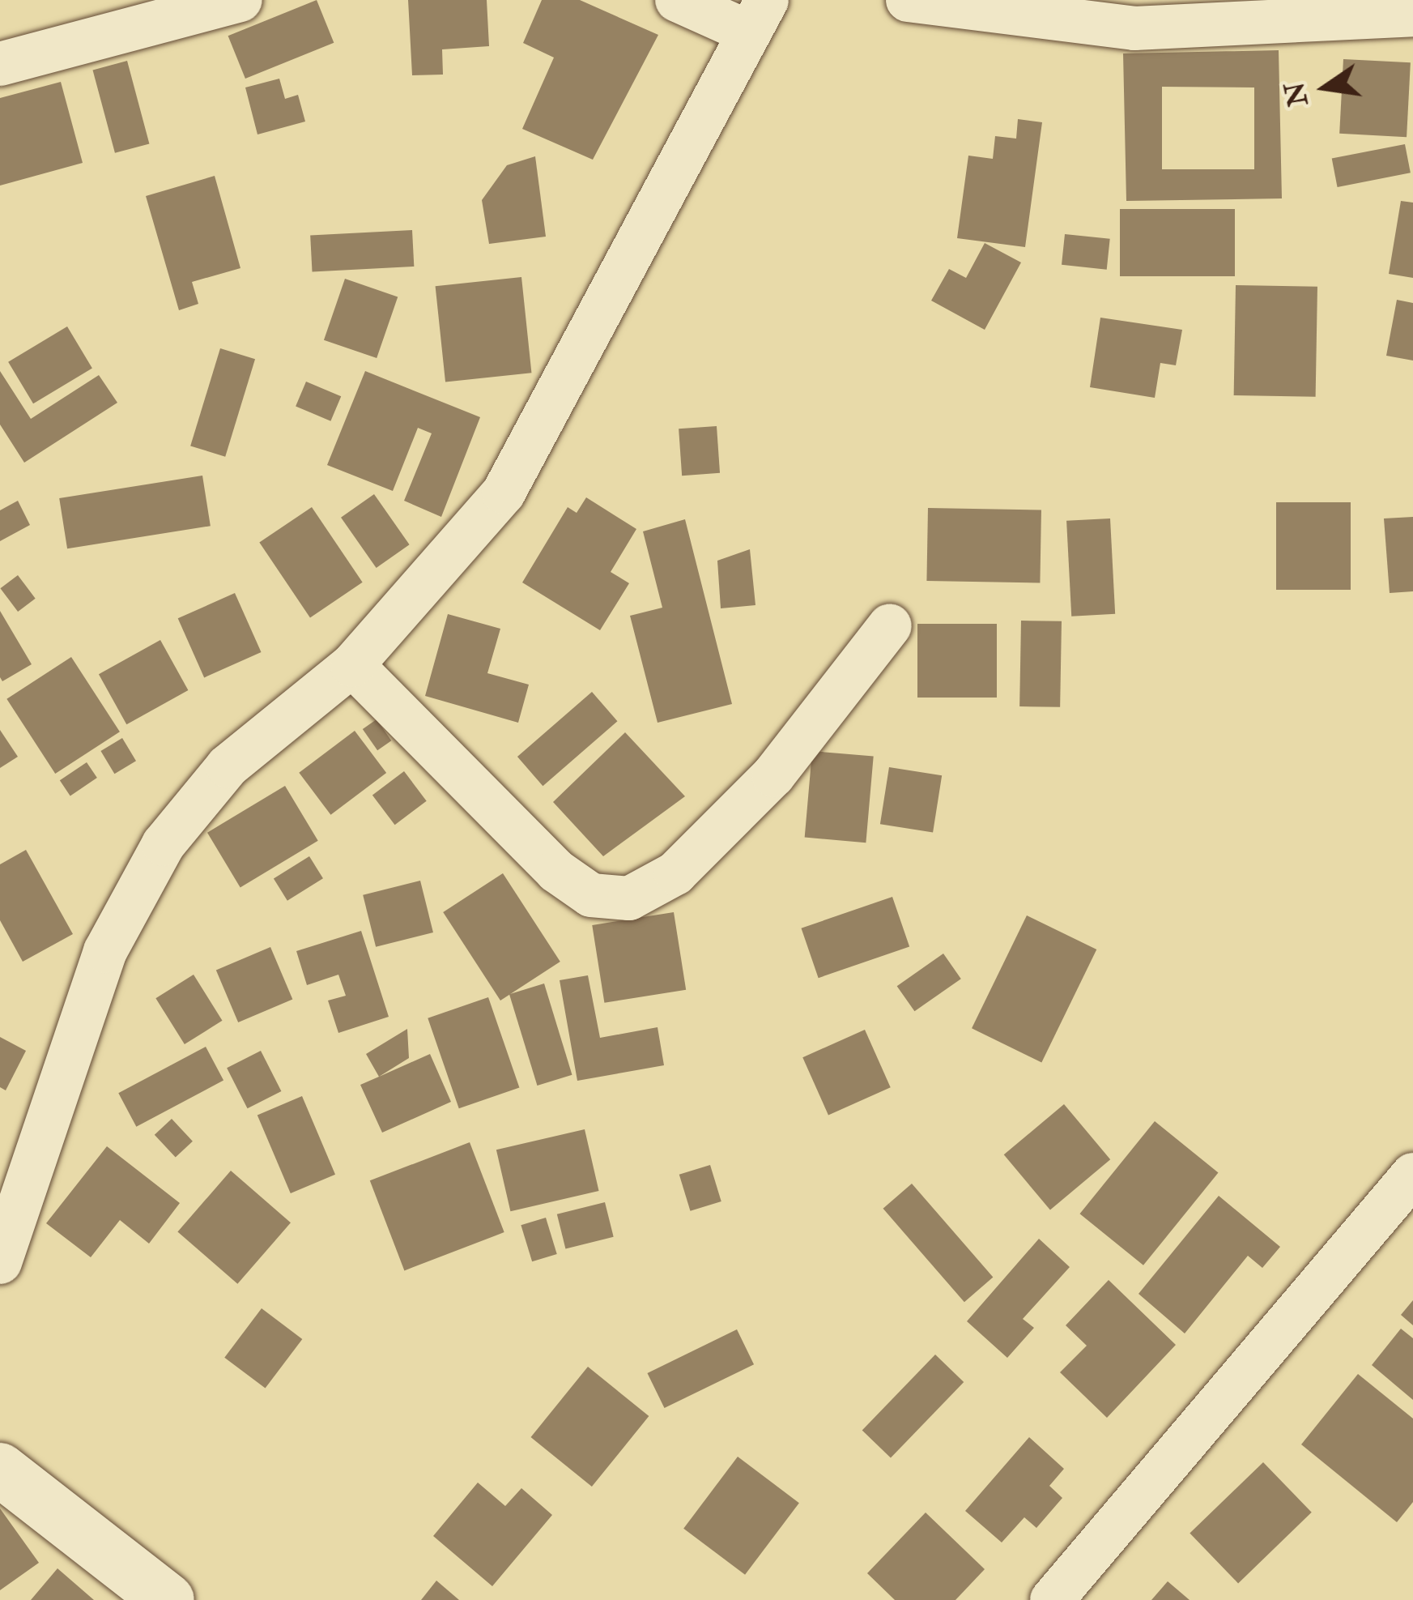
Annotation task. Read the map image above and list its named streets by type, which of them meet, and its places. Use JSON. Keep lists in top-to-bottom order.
{
  "north": "left"
}
